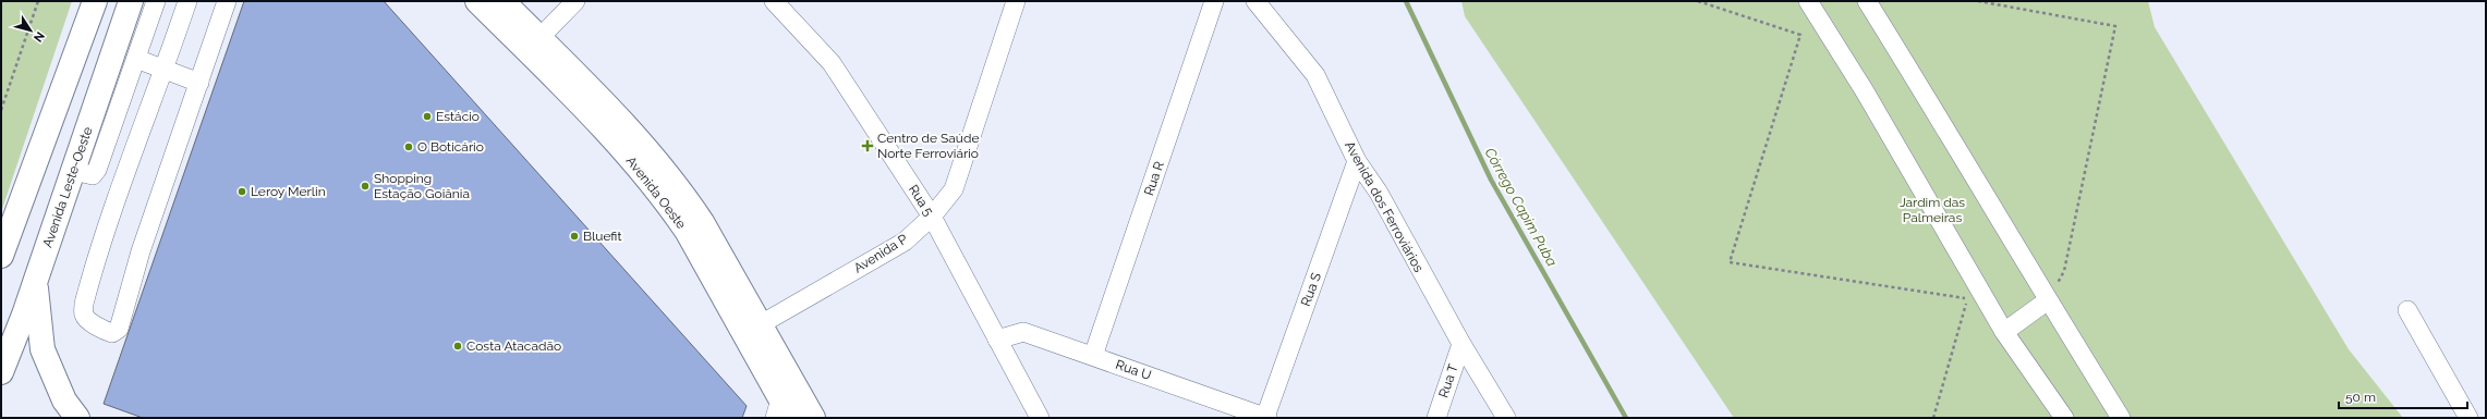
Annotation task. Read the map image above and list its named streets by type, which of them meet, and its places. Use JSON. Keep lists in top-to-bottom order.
{
  "streets": {
    "main road": ["Avenida Leste-Oeste", "Avenida Oeste"],
    "street": [
      "Rua R",
      "Rua 5",
      "Avenida dos Ferroviários",
      "Avenida P",
      "Rua S",
      "Rua U",
      "Rua T"
    ]
  },
  "crossings": [
    ["Rua R", "Rua U"],
    ["Avenida Oeste", "Avenida P"],
    ["Rua 5", "Avenida P"],
    ["Rua 5", "Rua U"],
    ["Avenida dos Ferroviários", "Rua S"],
    ["Avenida dos Ferroviários", "Rua T"],
    ["Rua S", "Rua U"]
  ],
  "water": ["Córrego Capim Puba"],
  "parks": ["Jardim das Palmeiras"],
  "places": {
    "other": [
      "Estácio",
      "O Boticário",
      "Shopping Estação Goiânia",
      "Leroy Merlin",
      "Bluefit",
      "Costa Atacadão"
    ],
    "health": ["Centro de Saúde Norte Ferroviário"]
  },
  "scale_bar": "50 m",
  "north": "bottom right"
}
